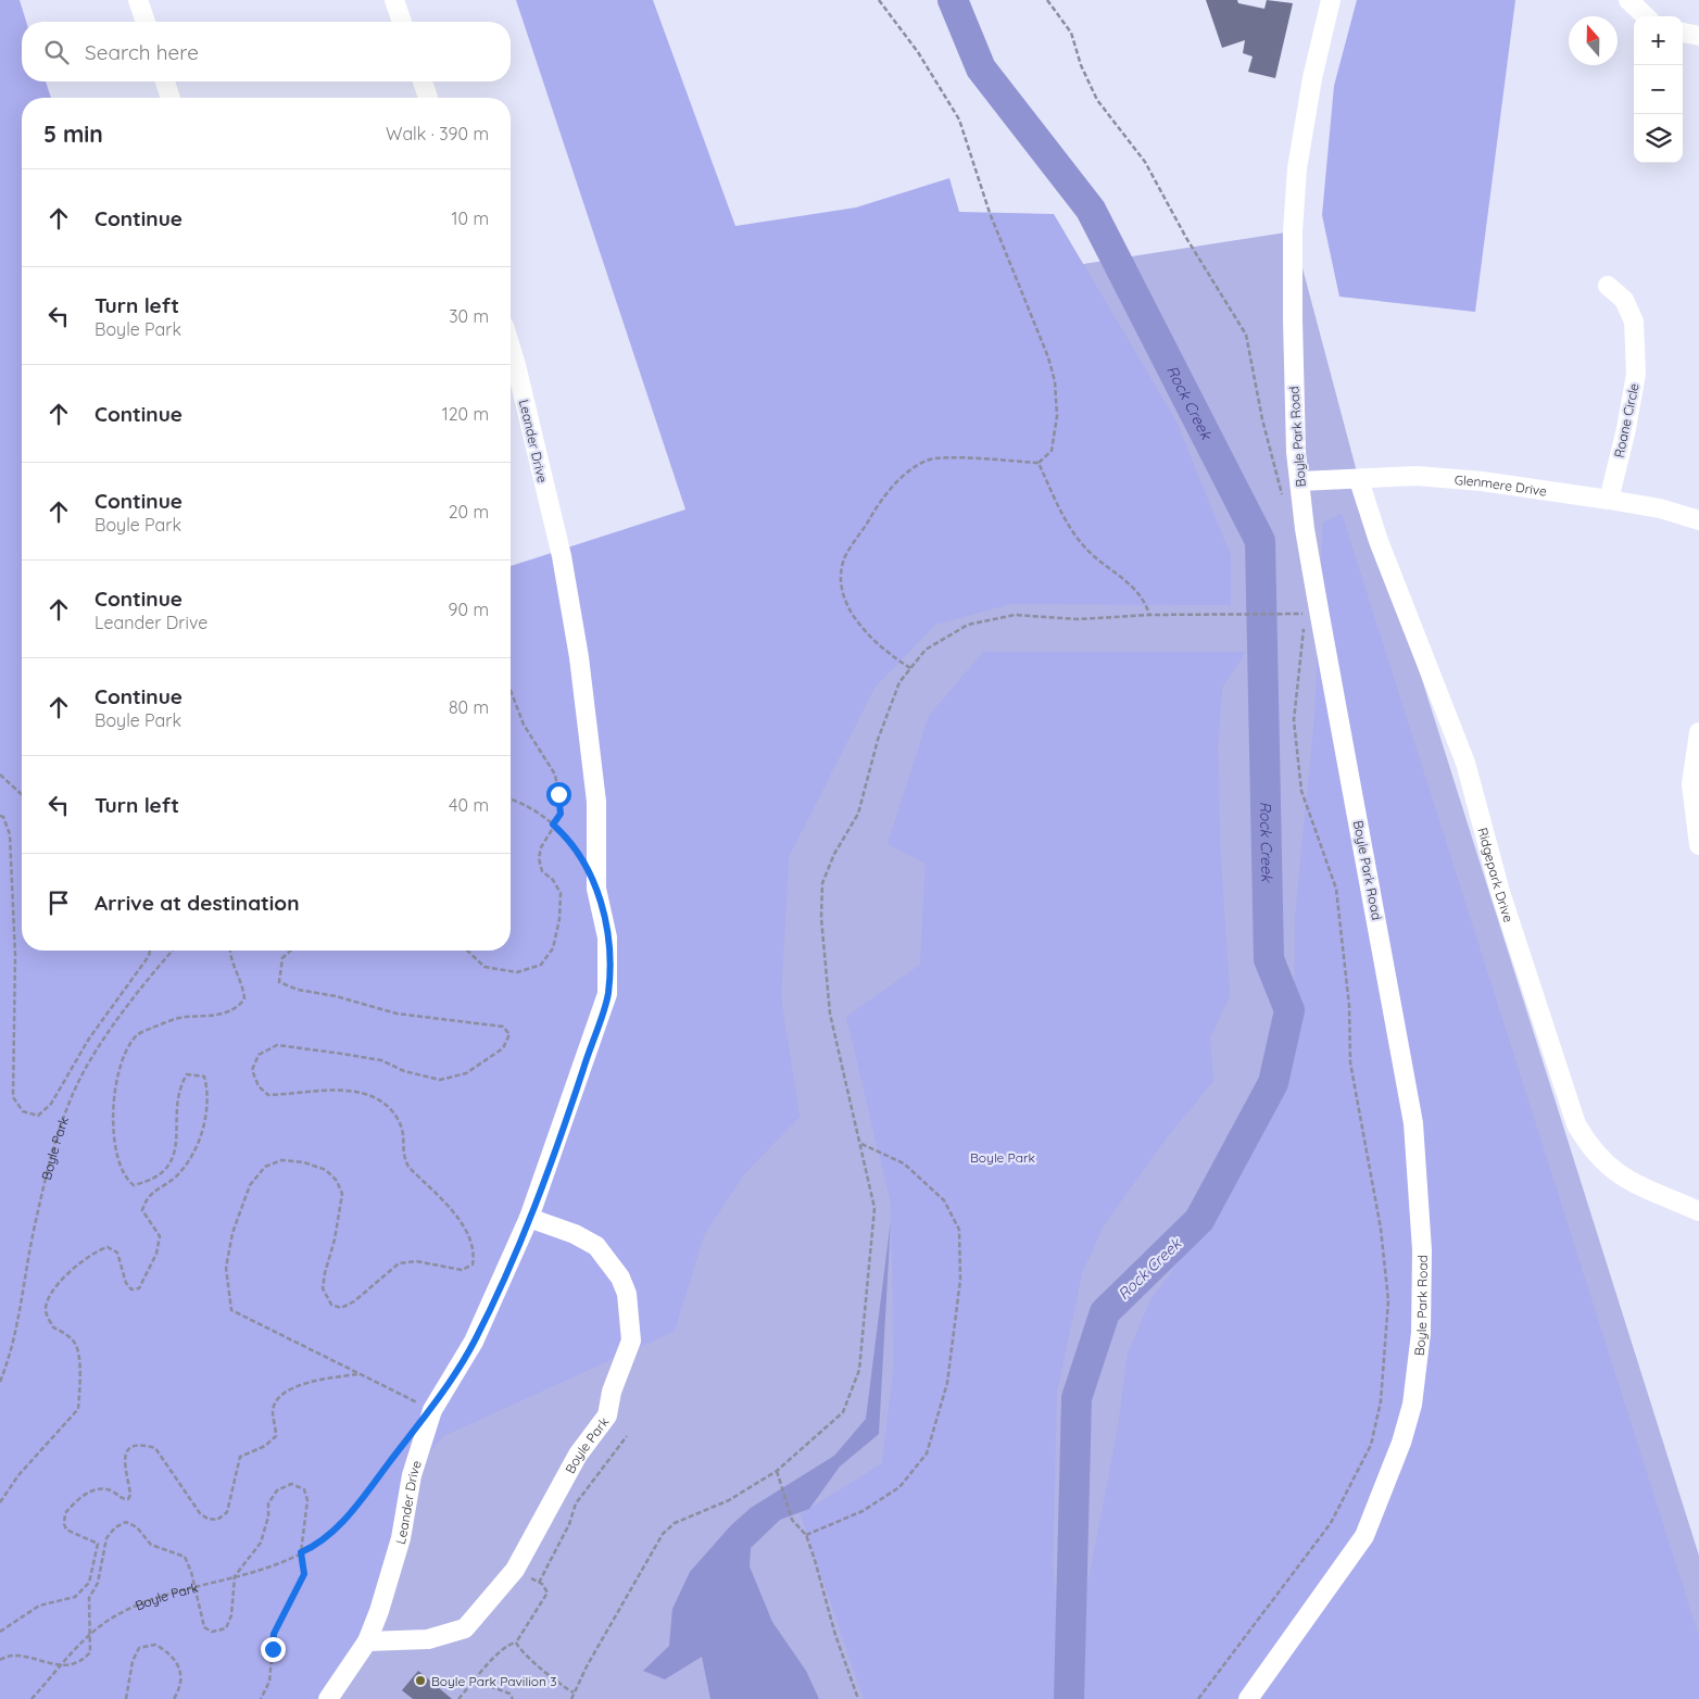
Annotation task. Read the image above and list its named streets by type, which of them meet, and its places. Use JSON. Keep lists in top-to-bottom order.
{
  "streets": {
    "street": [
      "Roane Circle",
      "Boyle Park Road",
      "Leander Drive",
      "Glenmere Drive",
      "Ridgepark Drive",
      "Boyle Park"
    ]
  },
  "crossings": [
    ["Roane Circle", "Glenmere Drive"],
    ["Boyle Park Road", "Glenmere Drive"],
    ["Leander Drive", "Boyle Park"],
    ["Glenmere Drive", "Ridgepark Drive"]
  ],
  "water": ["Rock Creek"],
  "parks": ["Boyle Park"],
  "places": ["Boyle Park Pavilion 3"],
  "north": "top",
  "page": {
    "map_buttons": ["+", "−"],
    "search": "Search here",
    "heading": ["5 min", "Walk · 390 m"],
    "list": [
      ["Continue", "10 m"],
      ["Turn left", "Boyle Park", "30 m"],
      ["Continue", "120 m"],
      ["Continue", "Boyle Park", "20 m"],
      ["Continue", "Leander Drive", "90 m"],
      ["Continue", "Boyle Park", "80 m"],
      ["Turn left", "40 m"],
      "Arrive at destination"
    ]
  }
}
